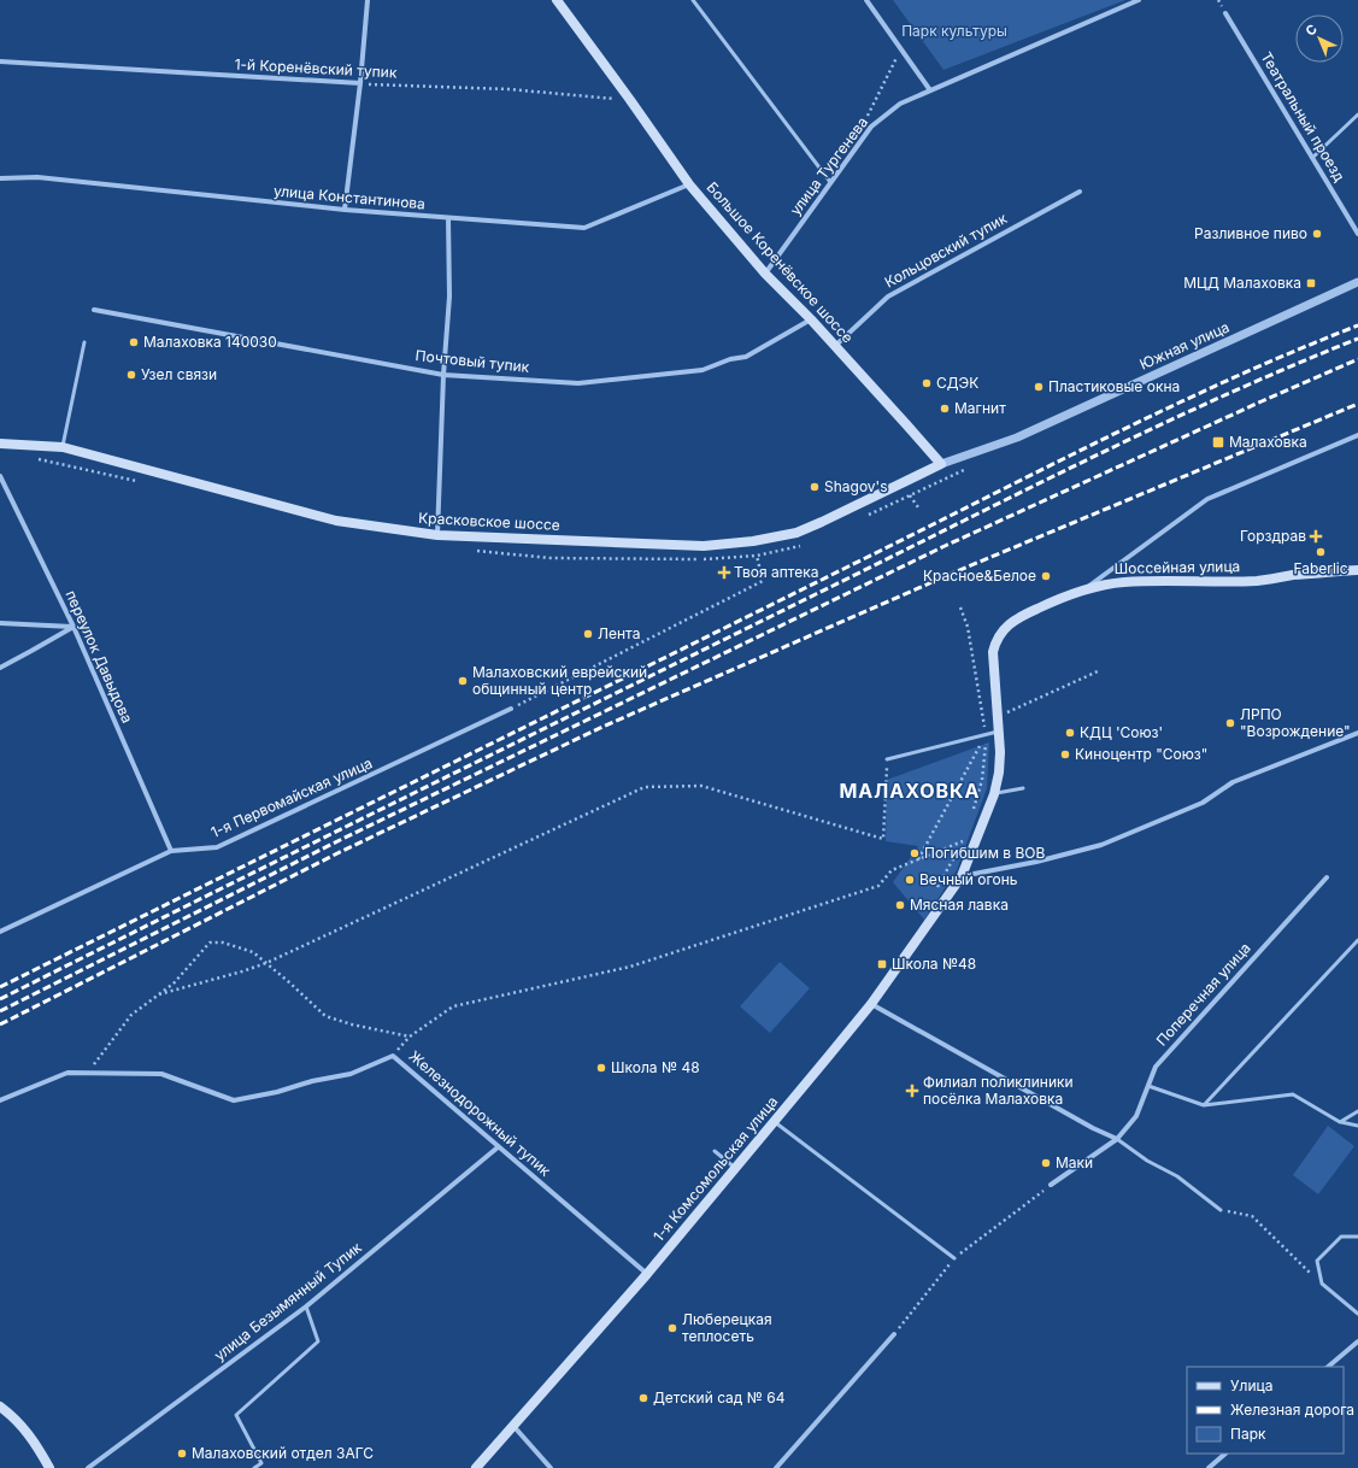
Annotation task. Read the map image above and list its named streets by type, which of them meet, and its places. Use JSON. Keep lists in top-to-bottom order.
{
  "streets": {
    "main road": [
      "Большое Коренёвское шоссе",
      "Красковское шоссе",
      "Шоссейная улица",
      "1-я Комсомольская улица"
    ],
    "street": [
      "1-й Коренёвский тупик",
      "Театральный проезд",
      "улица Тургенева",
      "улица Константинова",
      "Кольцовский тупик",
      "Южная улица",
      "Почтовый тупик",
      "переулок Давыдова",
      "1-я Первомайская улица",
      "Поперечная улица",
      "Железнодорожный тупик",
      "улица Безымянный Тупик"
    ]
  },
  "crossings": [
    ["1-й Коренёвский тупик", "Большое Коренёвское шоссе"],
    ["улица Тургенева", "Большое Коренёвское шоссе"],
    ["улица Константинова", "Большое Коренёвское шоссе"],
    ["Кольцовский тупик", "Большое Коренёвское шоссе"],
    ["Большое Коренёвское шоссе", "Южная улица"],
    ["Большое Коренёвское шоссе", "Почтовый тупик"],
    ["Большое Коренёвское шоссе", "Красковское шоссе"],
    ["Южная улица", "Красковское шоссе"],
    ["Шоссейная улица", "1-я Комсомольская улица"],
    ["переулок Давыдова", "1-я Первомайская улица"],
    ["Железнодорожный тупик", "1-я Комсомольская улица"],
    ["Железнодорожный тупик", "улица Безымянный Тупик"]
  ],
  "districts": ["МАЛАХОВКА"],
  "parks": ["Парк культуры"],
  "places": {
    "other": [
      "Разливное пиво",
      "Малаховка 140030",
      "Узел связи",
      "СДЭК",
      "Пластиковые окна",
      "Магнит",
      "Shagov's",
      "Faberlic",
      "Красное&Белое",
      "Лента",
      "Малаховский еврейский общинный центр",
      "ЛРПО \"Возрождение\"",
      "КДЦ 'Союз'",
      "Киноцентр \"Союз\"",
      "Погибшим в ВОВ",
      "Вечный огонь",
      "Мясная лавка",
      "Школа № 48",
      "Маки",
      "Люберецкая теплосеть",
      "Детский сад № 64",
      "Малаховский отдел ЗАГС"
    ],
    "transit": ["МЦД Малаховка", "Малаховка", "Школа №48"],
    "health": ["Горздрав", "Твоя аптека", "Филиал поликлиники посёлка Малаховка"]
  },
  "legend": ["Улица", "Железная дорога", "Парк"],
  "north": "top left"
}
